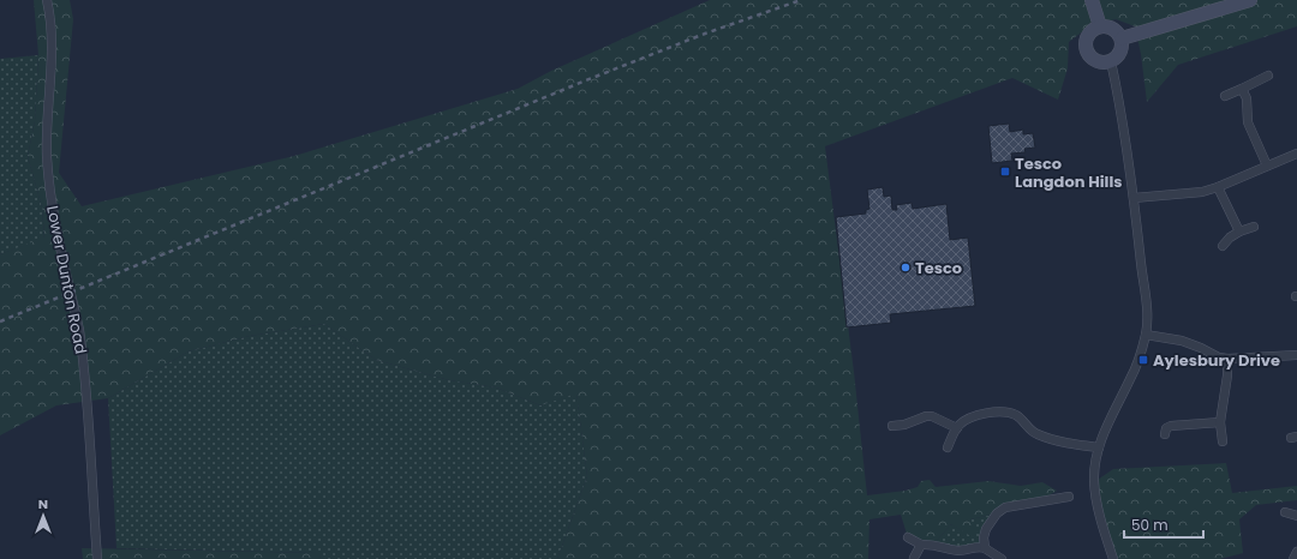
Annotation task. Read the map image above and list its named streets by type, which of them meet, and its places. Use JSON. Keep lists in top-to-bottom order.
{
  "streets": {
    "street": ["Lower Dunton Road"]
  },
  "places": {
    "transit": ["Tesco Langdon Hills", "Aylesbury Drive"],
    "other": ["Tesco"]
  },
  "scale_bar": "50 m",
  "north": "top"
}
